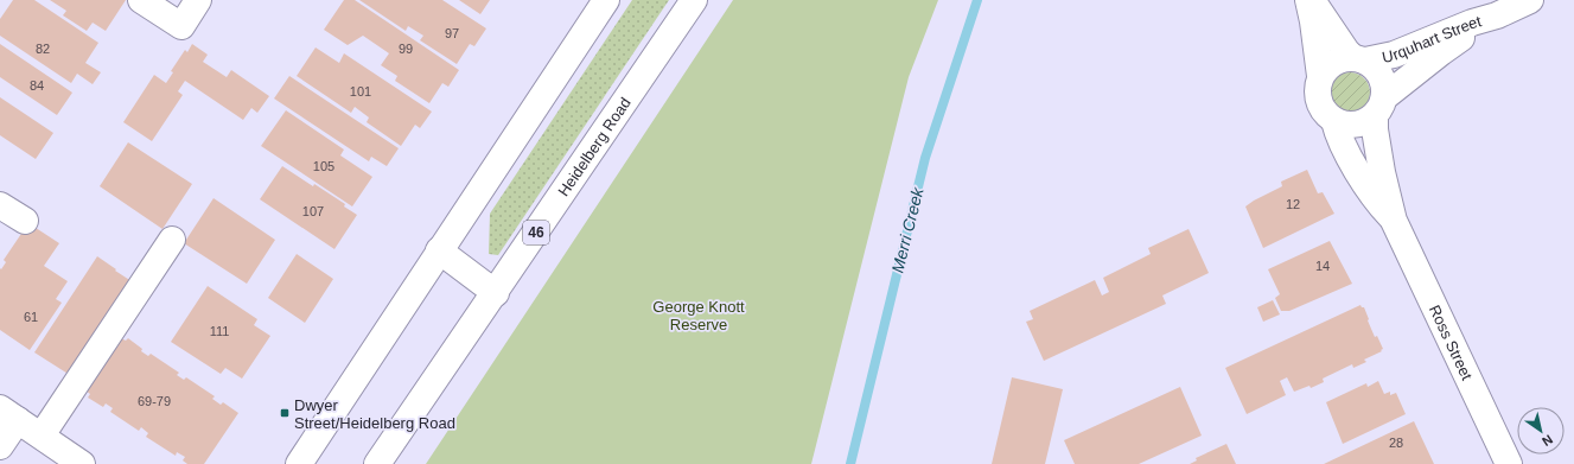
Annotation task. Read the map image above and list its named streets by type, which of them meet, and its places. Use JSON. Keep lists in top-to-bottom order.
{
  "streets": {
    "street": [
      "Urquhart Street",
      "Heidelberg Road",
      "46",
      "Ross Street"
    ]
  },
  "crossings": [
    ["Urquhart Street", "Ross Street"]
  ],
  "water": ["Merri Creek"],
  "parks": ["George Knott Reserve"],
  "places": {
    "transit": ["Dwyer Street/Heidelberg Road"]
  },
  "house_numbers": [
    "97",
    "82",
    "99",
    "84",
    "101",
    "105",
    "12",
    "107",
    "14",
    "61",
    "111",
    "69-79",
    "28"
  ],
  "north": "bottom right"
}
